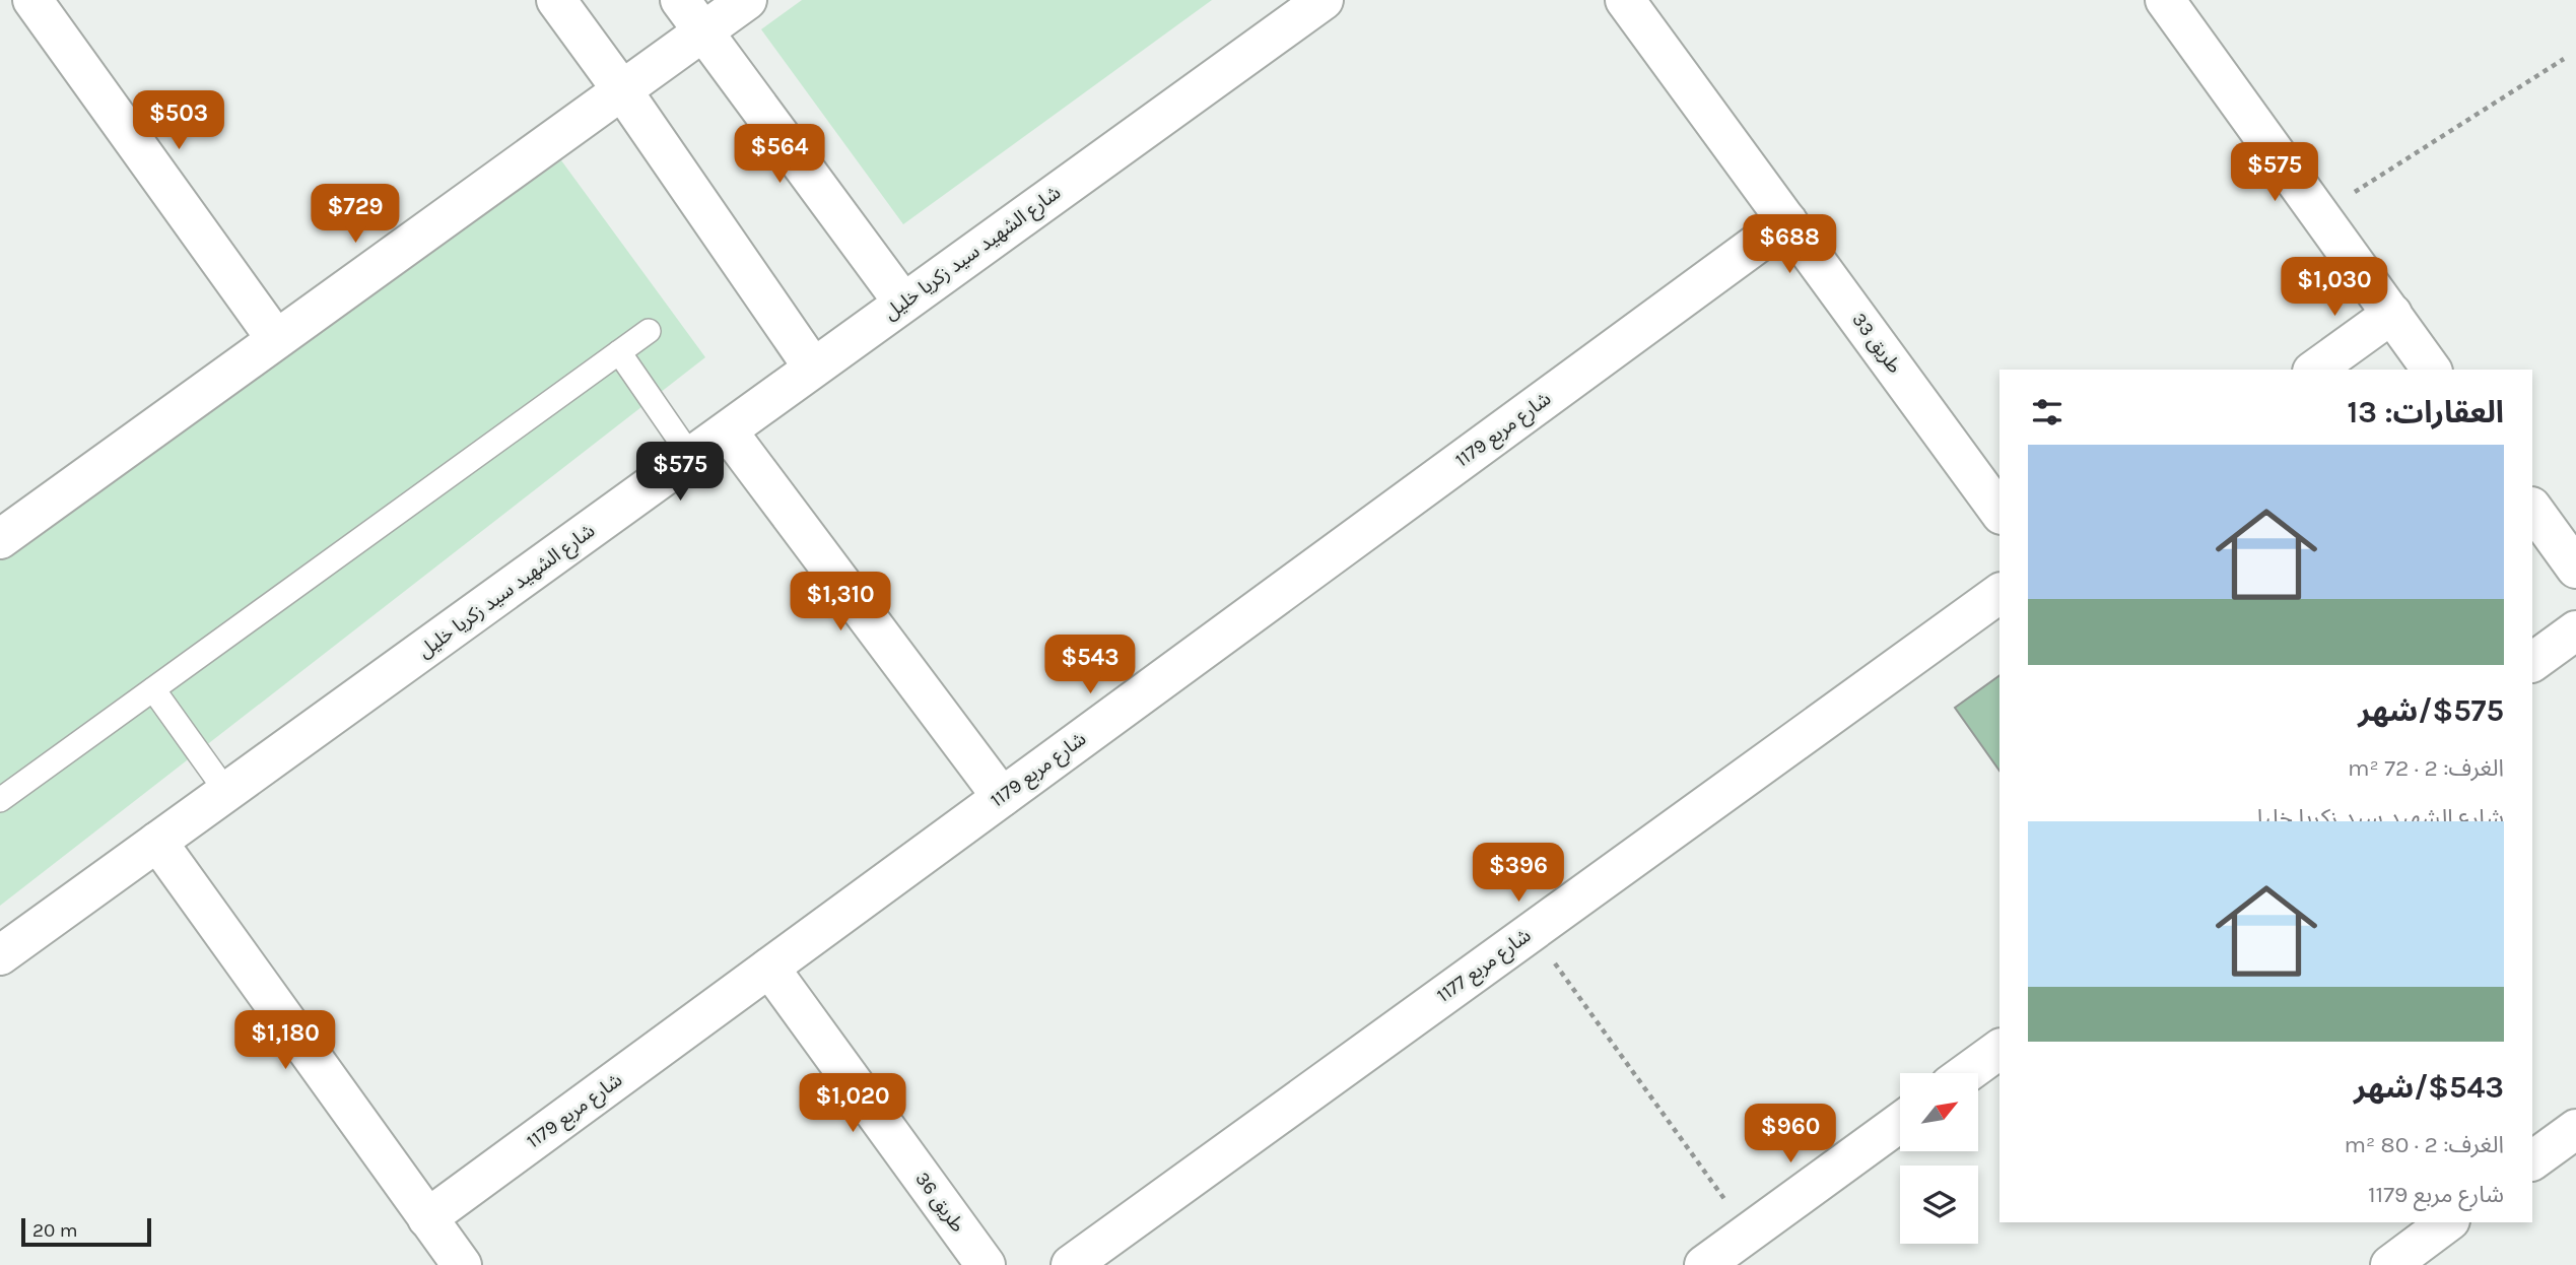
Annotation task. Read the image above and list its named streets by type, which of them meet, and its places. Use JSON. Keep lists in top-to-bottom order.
{
  "streets": {
    "street": [
      "شارع الشهيد سيد زكريا خليل",
      "طريق 33",
      "شارع مربع 1179",
      "شارع مربع 1177",
      "طريق 36"
    ]
  },
  "crossings": [
    ["طريق 33", "شارع مربع 1179"],
    ["شارع مربع 1179", "طريق 36"]
  ],
  "scale_bar": "20 m",
  "north": "top right",
  "page": {
    "price": [
      "$503",
      "$564",
      "$575",
      "$729",
      "$688",
      "$1,030",
      "$575",
      "$1,310",
      "$543",
      "$396",
      "$1,180",
      "$1,020",
      "$960"
    ],
    "heading": "العقارات: 13",
    "list": [
      {
        "name": "$575/شهر",
        "note": "الغرف: 2 · 72 m² · شارع الشهيد سيد زكريا خليل"
      },
      {
        "name": "$543/شهر",
        "note": "الغرف: 2 · 80 m² · شارع مربع 1179"
      }
    ],
    "scale": "20 m"
  }
}
